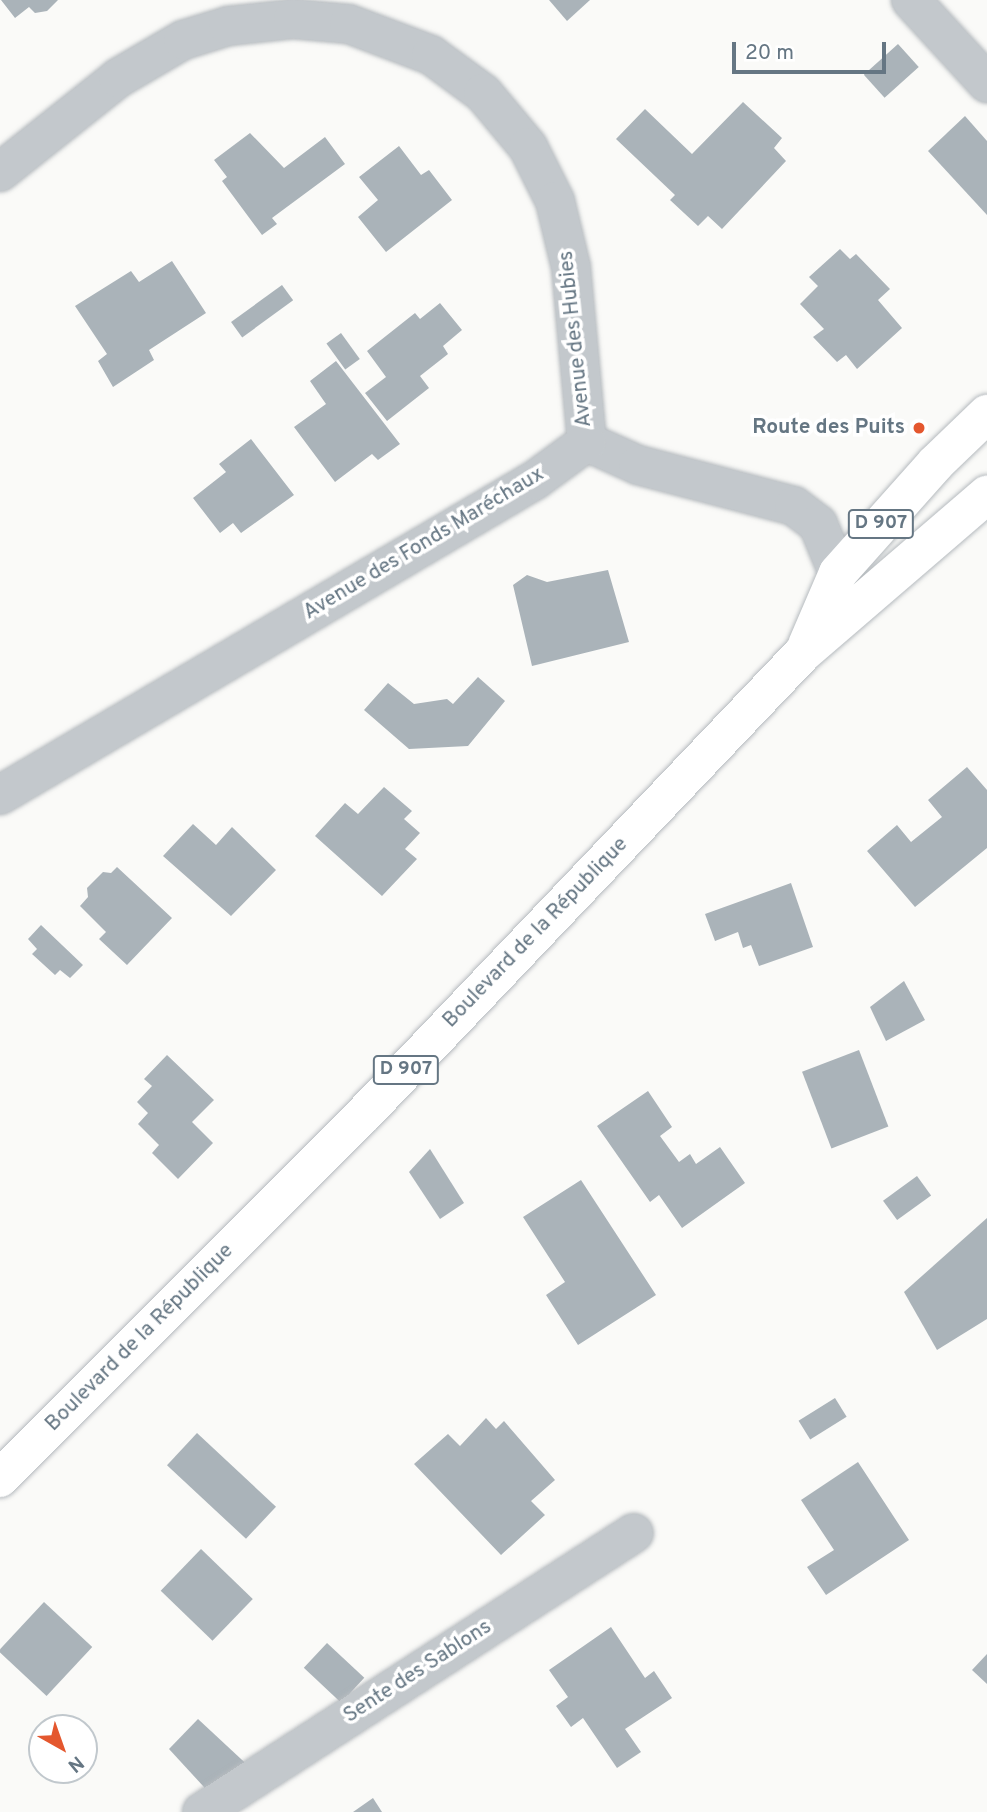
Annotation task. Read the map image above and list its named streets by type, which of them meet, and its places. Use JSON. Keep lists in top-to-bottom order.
{
  "streets": {
    "main road": ["D 907", "Boulevard de la République"],
    "street": ["Avenue des Hubies", "Avenue des Fonds Maréchaux", "Sente des Sablons"]
  },
  "crossings": [
    ["Avenue des Hubies", "Avenue des Fonds Maréchaux"]
  ],
  "places": ["Route des Puits"],
  "scale_bar": "20 m",
  "north": "bottom right"
}
